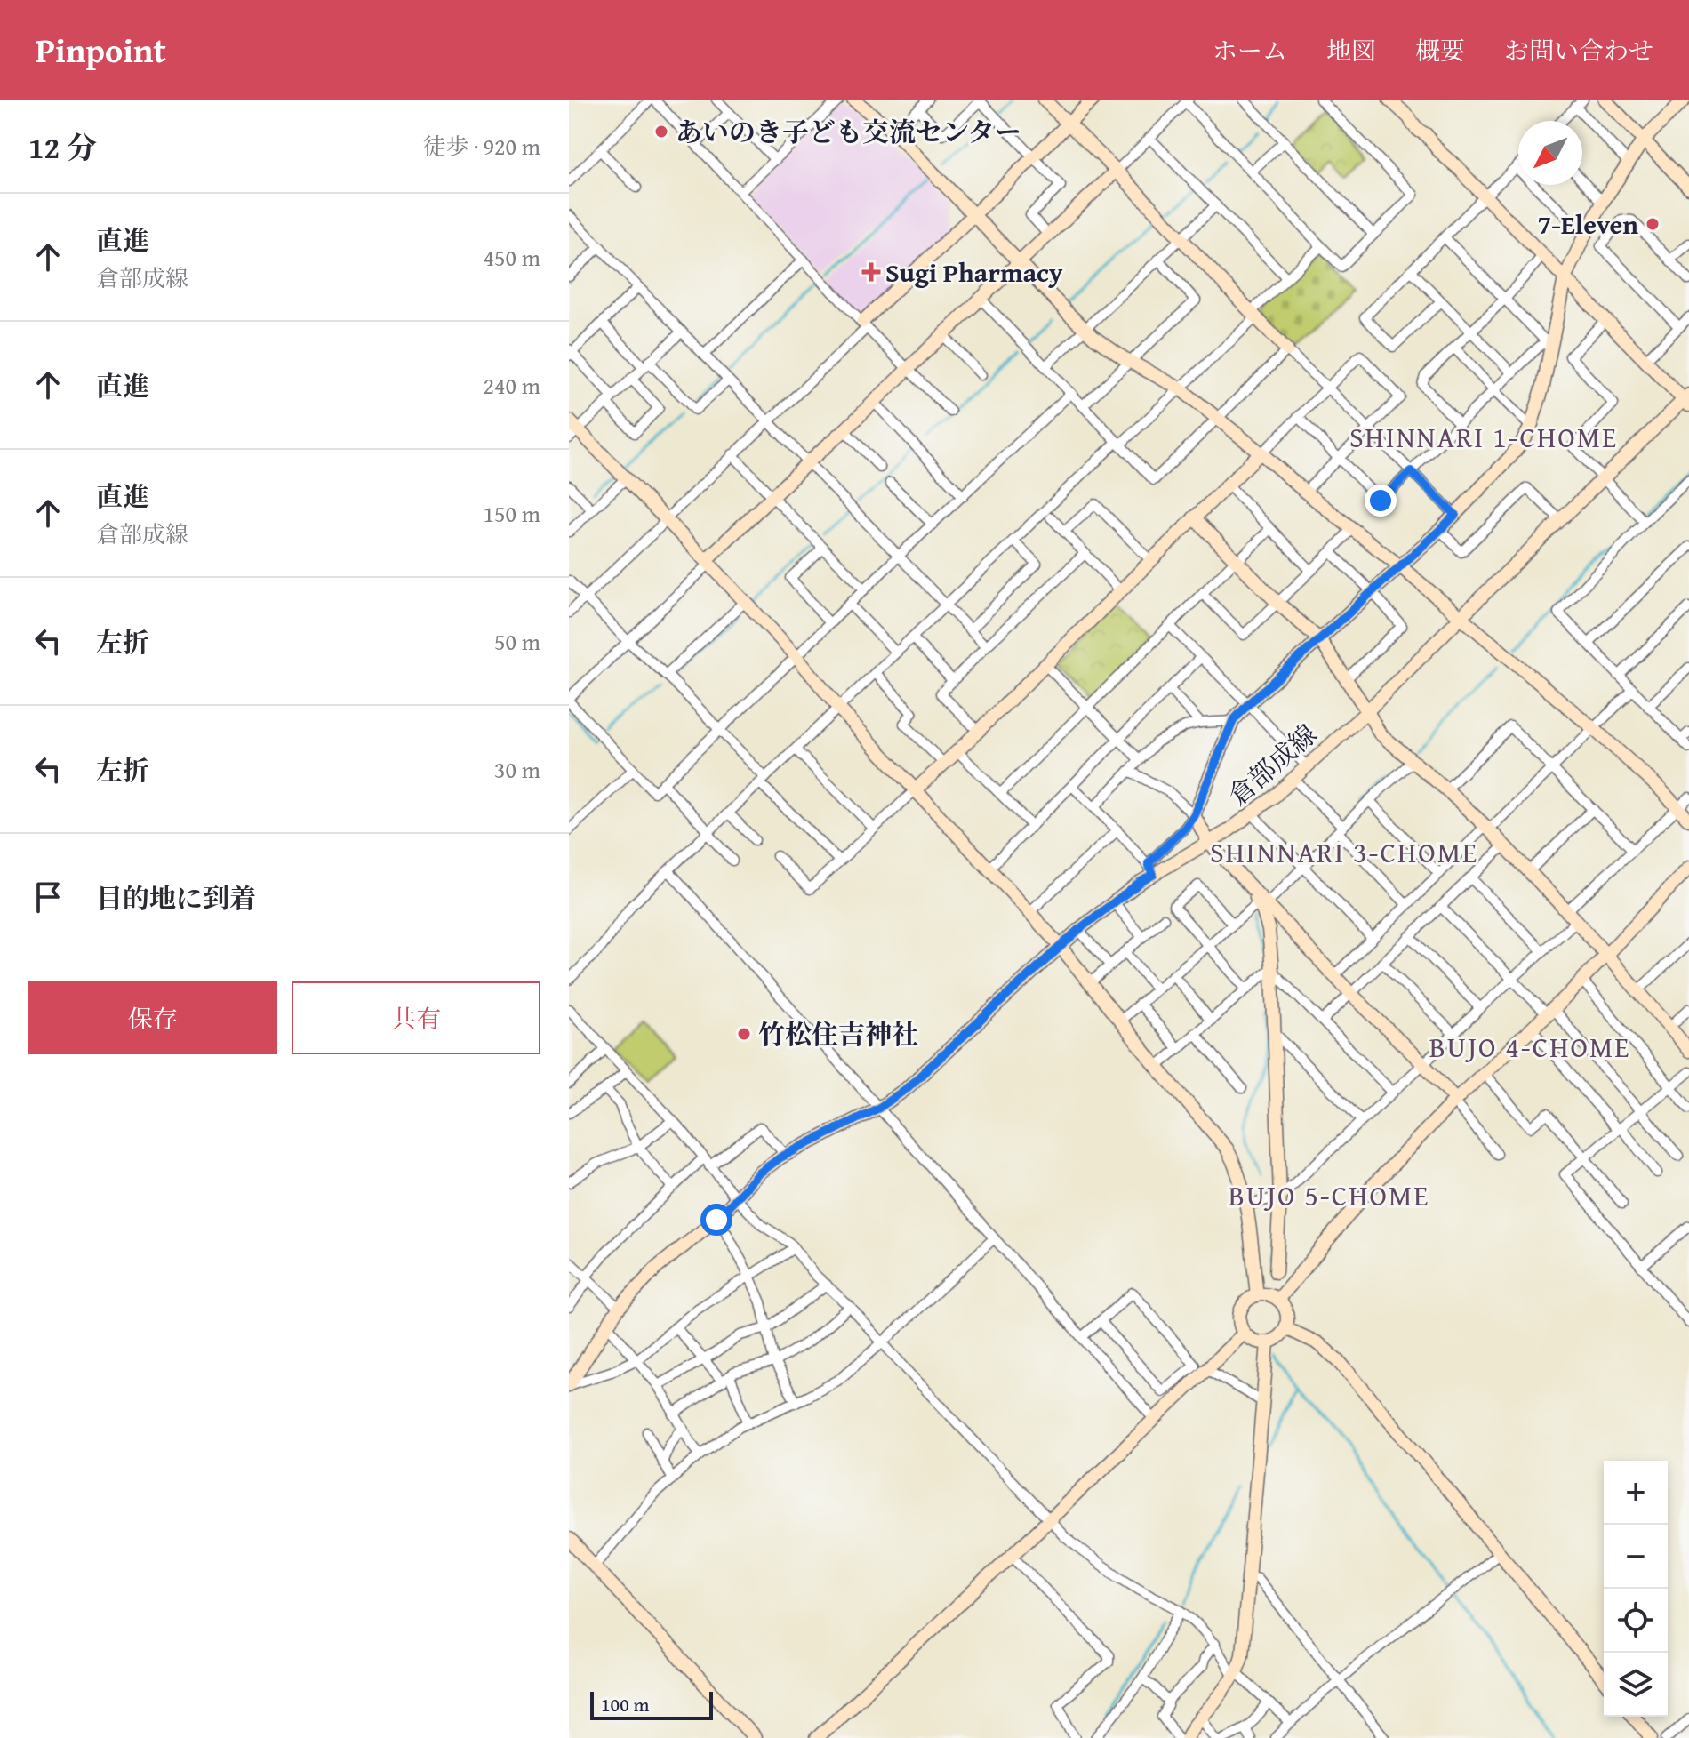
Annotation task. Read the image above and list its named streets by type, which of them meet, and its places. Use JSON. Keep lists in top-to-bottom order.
{
  "streets": {
    "street": ["倉部成線"]
  },
  "districts": [
    "SHINNARI 1-CHOME",
    "SHINNARI 3-CHOME",
    "BUJO 4-CHOME",
    "BUJO 5-CHOME"
  ],
  "places": {
    "other": ["あいのき子ども交流センター", "7-Eleven", "竹松住吉神社"],
    "health": ["Sugi Pharmacy"]
  },
  "scale_bar": "100 m",
  "north": "bottom left",
  "page": {
    "header": "Pinpoint",
    "nav": [
      "ホーム",
      "地図",
      "概要",
      "お問い合わせ"
    ],
    "heading": ["12 分", "徒歩 · 920 m"],
    "list": [
      ["直進", "倉部成線", "450 m"],
      ["直進", "240 m"],
      ["直進", "倉部成線", "150 m"],
      ["左折", "50 m"],
      ["左折", "30 m"],
      "目的地に到着"
    ],
    "buttons": ["保存", "共有"],
    "map_buttons": ["+", "−"],
    "scale": "100 m"
  }
}
